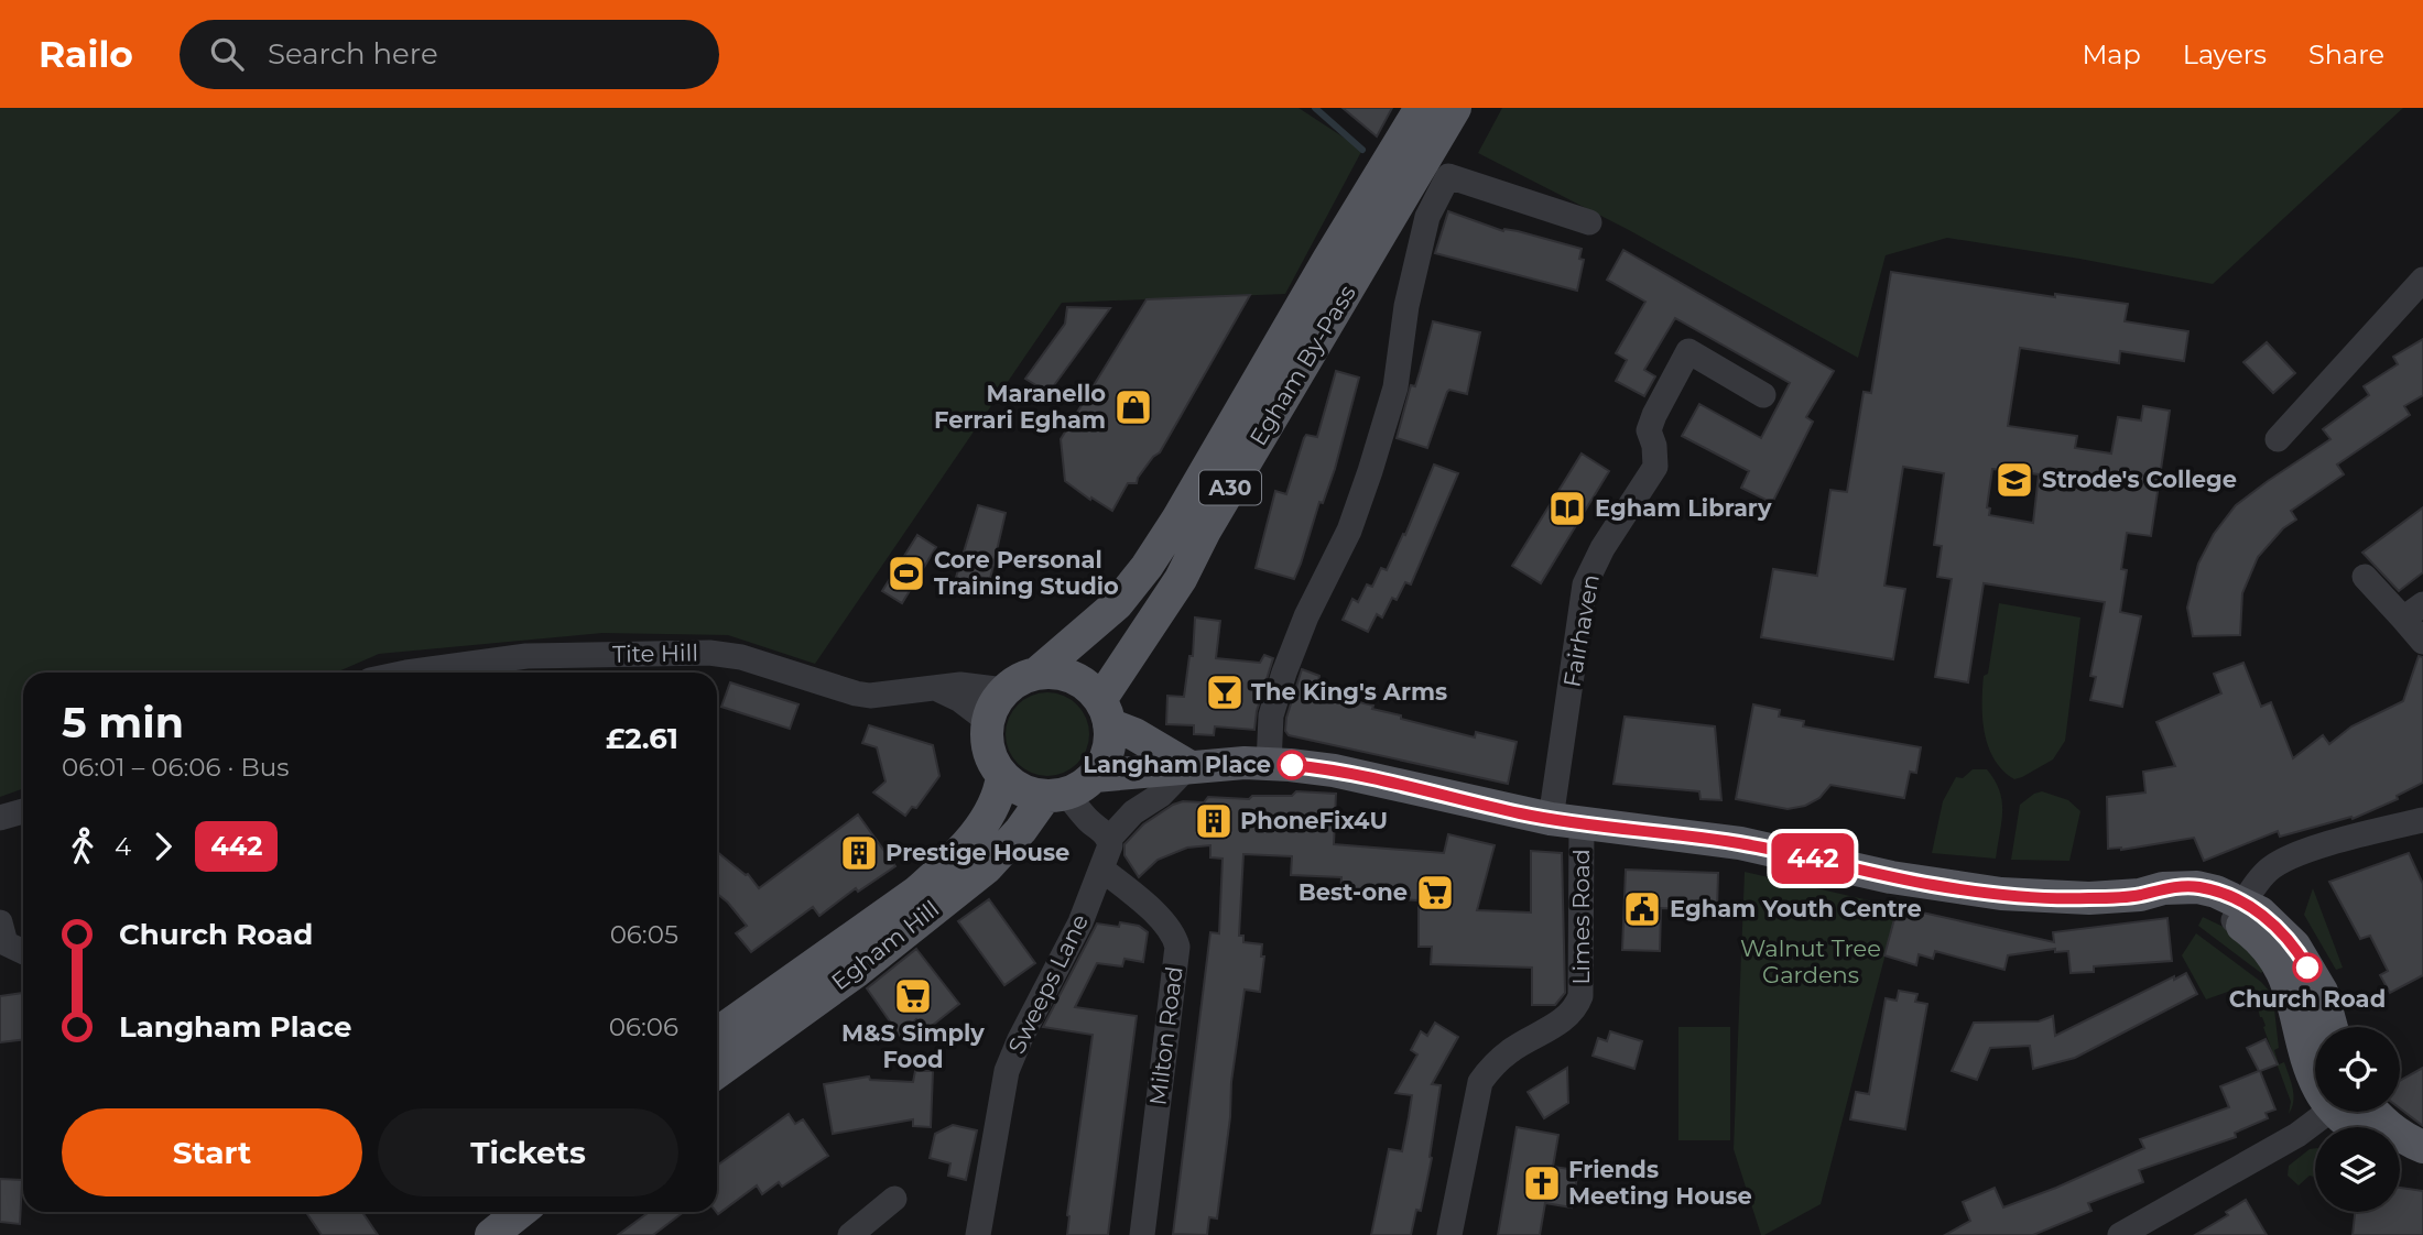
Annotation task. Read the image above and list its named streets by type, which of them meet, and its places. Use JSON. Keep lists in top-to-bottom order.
{
  "streets": {
    "main road": ["Egham By-Pass", "A30", "Egham Hill"],
    "street": [
      "Fairhaven",
      "Tite Hill",
      "Limes Road",
      "Sweeps Lane",
      "Milton Road"
    ]
  },
  "crossings": [
    ["Egham By-Pass", "Tite Hill"],
    ["Egham By-Pass", "Egham Hill"],
    ["Fairhaven", "Limes Road"],
    ["Tite Hill", "Egham Hill"],
    ["Sweeps Lane", "Milton Road"]
  ],
  "parks": ["Walnut Tree Gardens"],
  "places": {
    "shop": ["Maranello Ferrari Egham"],
    "school or university": ["Strode's College"],
    "library": ["Egham Library"],
    "sports": ["Core Personal Training Studio"],
    "bar": ["The King's Arms"],
    "other": ["Langham Place", "Church Road"],
    "building": ["PhoneFix4U", "Prestige House"],
    "supermarket": ["Best-one", "M&S Simply Food"],
    "public building": ["Egham Youth Centre"],
    "church": ["Friends Meeting House"]
  },
  "lines": ["bus line 442"],
  "page": {
    "header": "Railo",
    "search": "Search here",
    "nav": ["Map", "Layers", "Share"],
    "on_map": "442",
    "heading": ["5 min", "06:01 – 06:06 · Bus", "£2.61"],
    "legs": ["4", "442"],
    "list": [
      {
        "name": "Church Road",
        "value": "06:05"
      },
      {
        "name": "Langham Place",
        "value": "06:06"
      }
    ],
    "buttons": ["Start", "Tickets"]
  }
}
